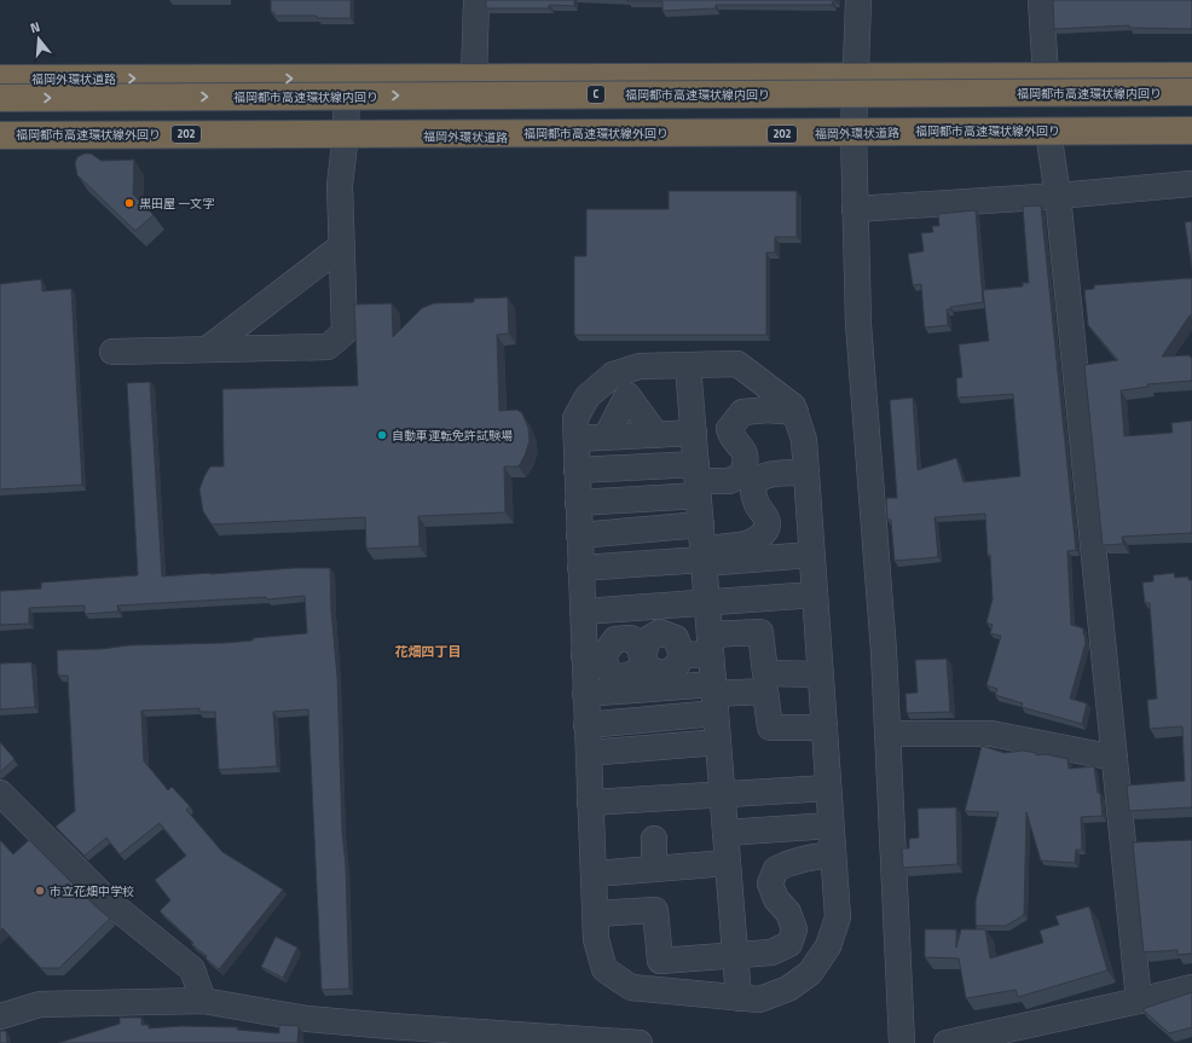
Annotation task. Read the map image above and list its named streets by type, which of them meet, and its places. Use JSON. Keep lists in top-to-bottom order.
{
  "streets": {
    "highway": [
      "福岡外環状道路",
      "福岡都市高速環状線内回り",
      "C",
      "福岡都市高速環状線外回り",
      "202"
    ]
  },
  "crossings": [
    ["福岡外環状道路", "福岡都市高速環状線外回り"]
  ],
  "one_way": ["福岡都市高速環状線内回り"],
  "districts": ["花畑四丁目"],
  "places": ["黒田屋 一文字", "自動車運転免許試験場", "市立花畑中学校"],
  "north": "top"
}
